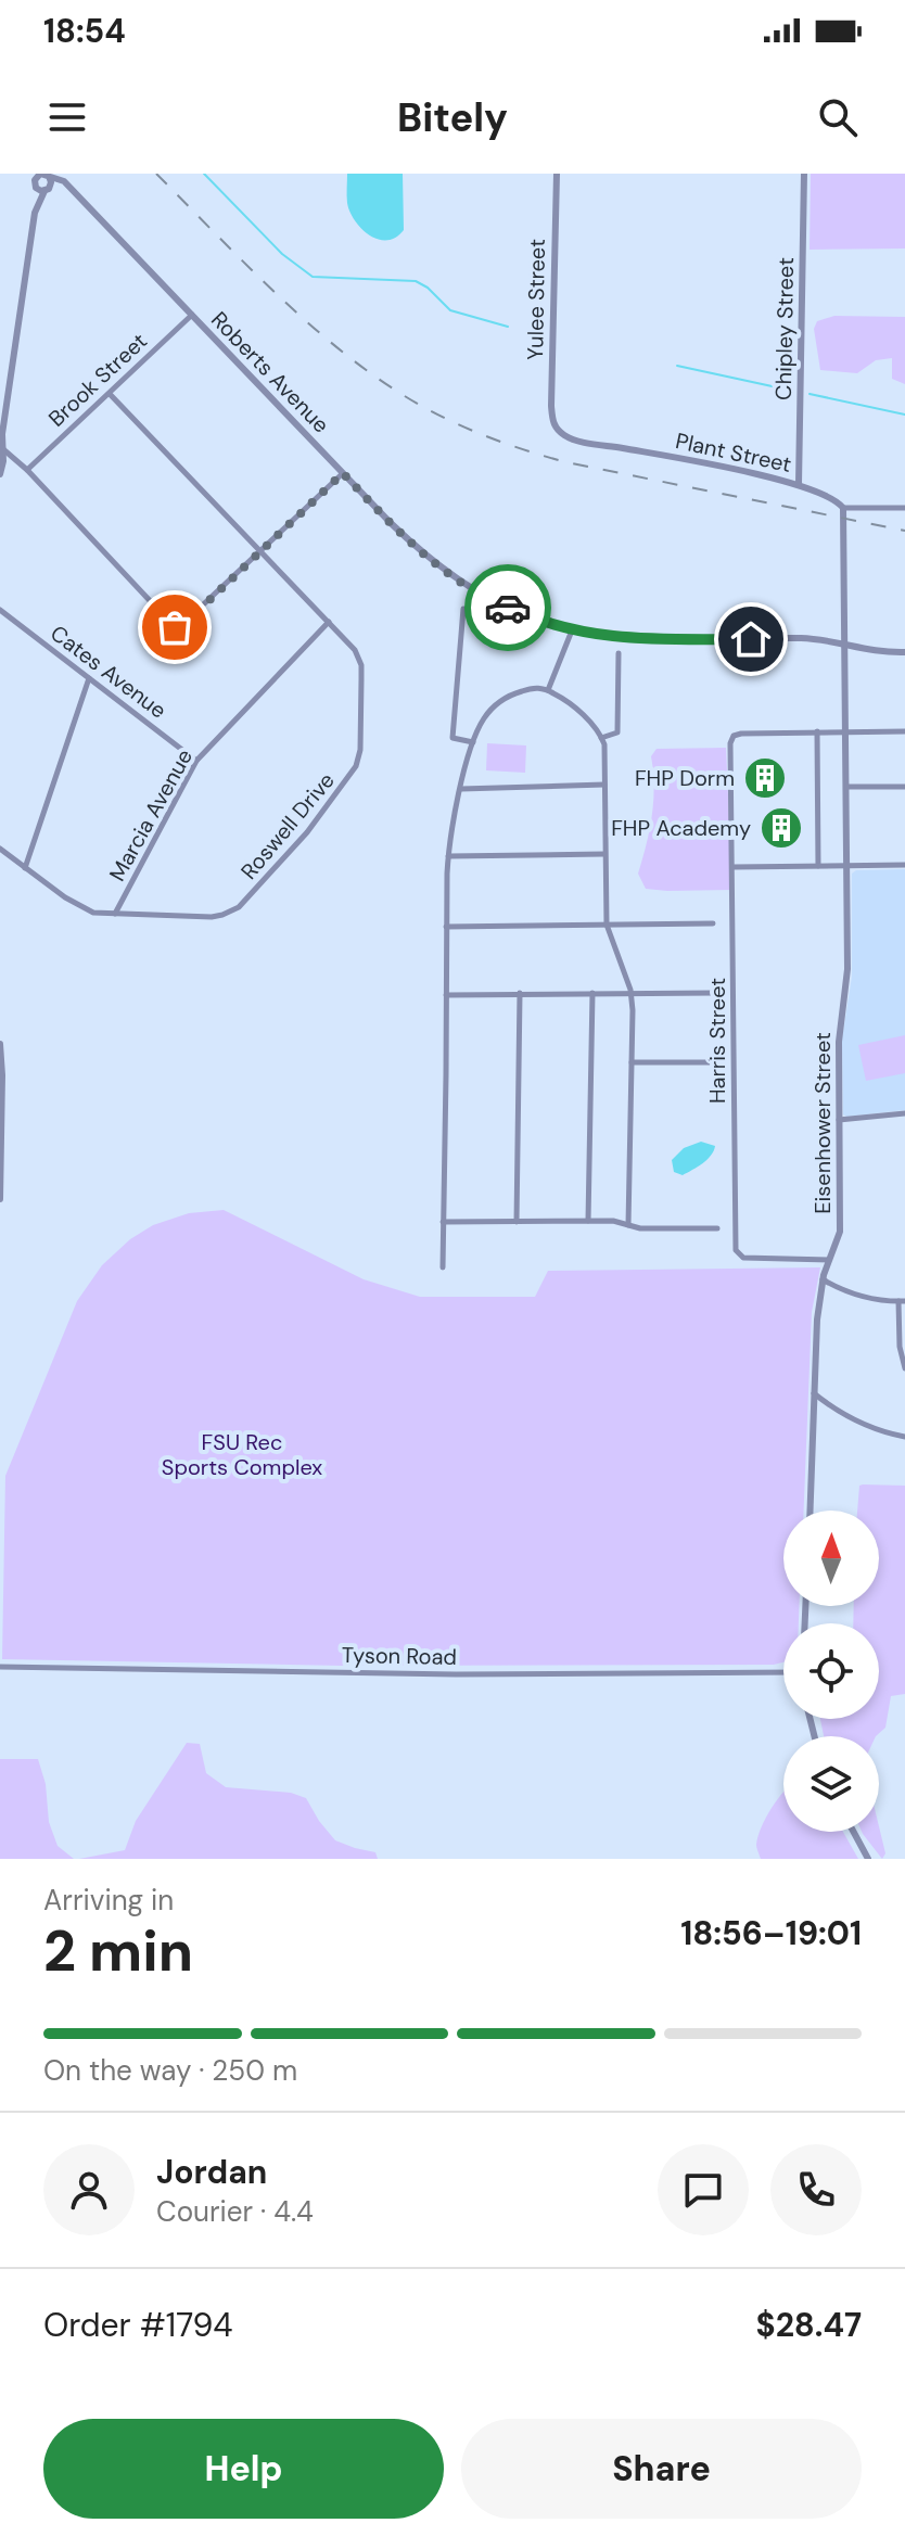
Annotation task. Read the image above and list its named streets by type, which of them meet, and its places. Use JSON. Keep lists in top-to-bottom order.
{
  "streets": {
    "street": [
      "Yulee Street",
      "Chipley Street",
      "Roberts Avenue",
      "Brook Street",
      "Plant Street",
      "Cates Avenue",
      "Marcia Avenue",
      "Roswell Drive",
      "Harris Street",
      "Eisenhower Street",
      "Tyson Road"
    ]
  },
  "crossings": [
    ["Yulee Street", "Plant Street"],
    ["Chipley Street", "Plant Street"],
    ["Roberts Avenue", "Brook Street"],
    ["Roberts Avenue", "Eisenhower Street"],
    ["Brook Street", "Roswell Drive"],
    ["Plant Street", "Eisenhower Street"],
    ["Cates Avenue", "Marcia Avenue"],
    ["Marcia Avenue", "Roswell Drive"],
    ["Harris Street", "Eisenhower Street"]
  ],
  "parks": ["FSU Rec Sports Complex"],
  "places": {
    "building": ["FHP Dorm", "FHP Academy"]
  },
  "north": "top",
  "page": {
    "status": "18:54",
    "header": "Bitely",
    "heading": ["2 min", "Arriving in", "18:56–19:01"],
    "panel": [
      "Jordan",
      "Courier · 4.4",
      "Order #1794",
      "$28.47"
    ],
    "bar": "On the way · 250 m",
    "buttons": ["Help", "Share"]
  }
}
